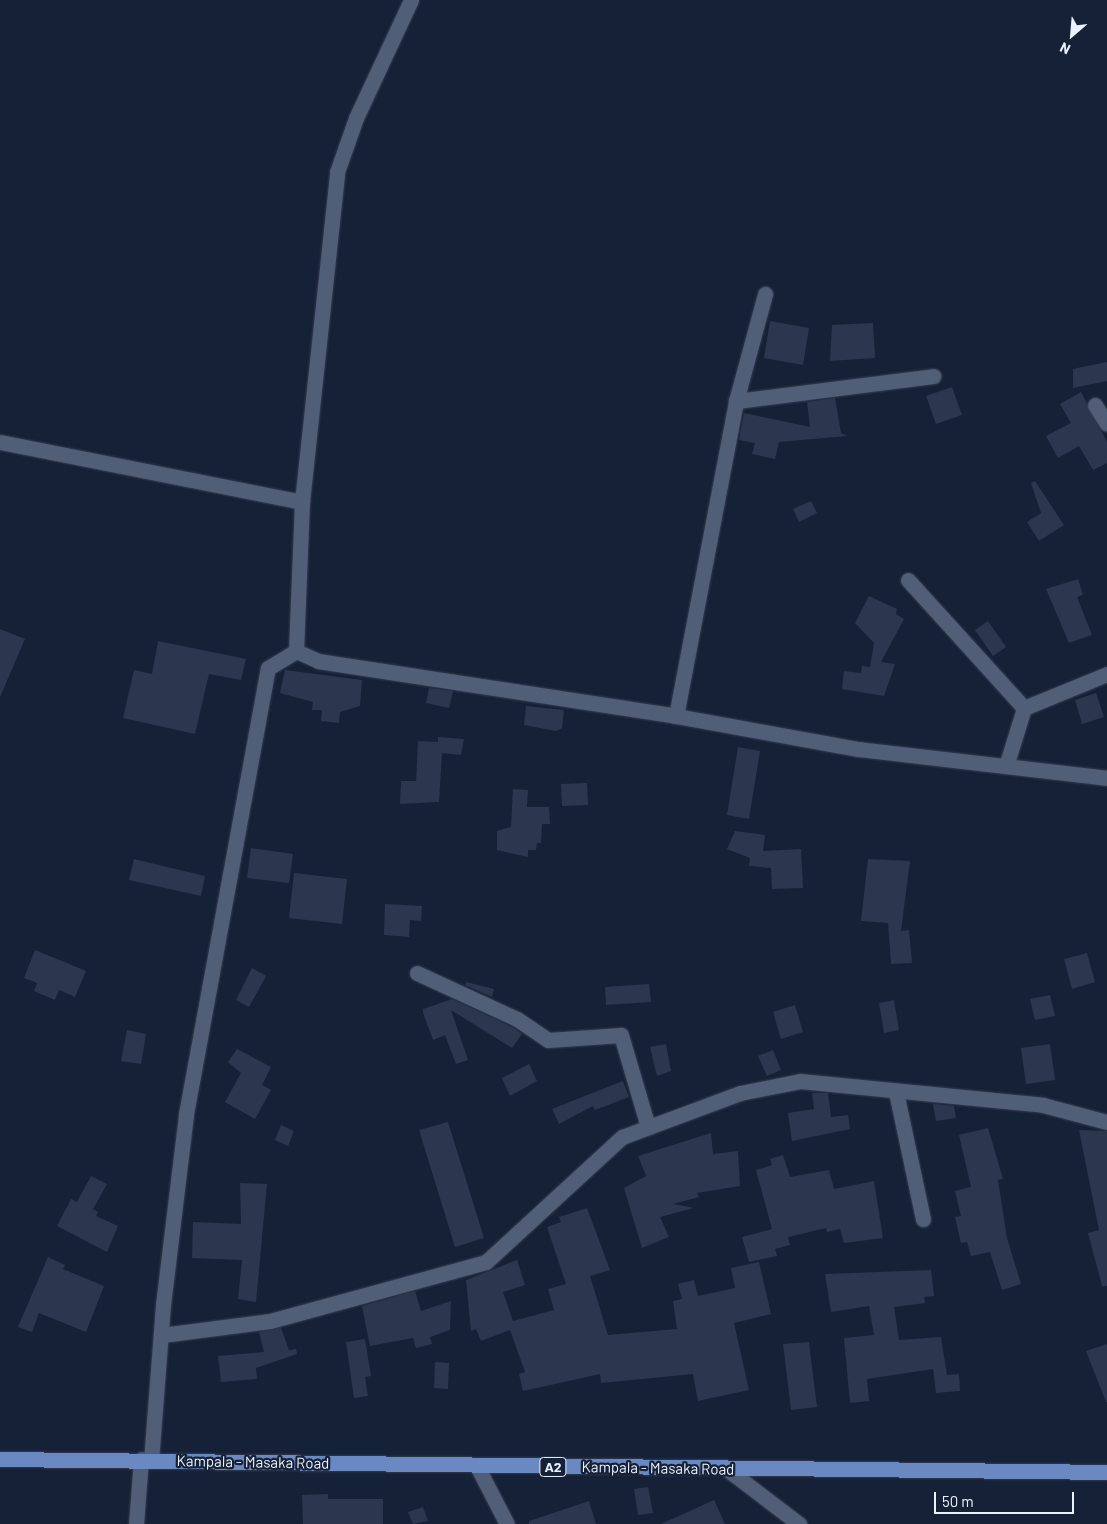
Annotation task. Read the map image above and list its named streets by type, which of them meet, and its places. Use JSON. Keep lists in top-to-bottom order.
{
  "streets": {
    "main road": ["Kampala - Masaka Road", "A2"]
  },
  "scale_bar": "50 m",
  "north": "bottom left"
}
